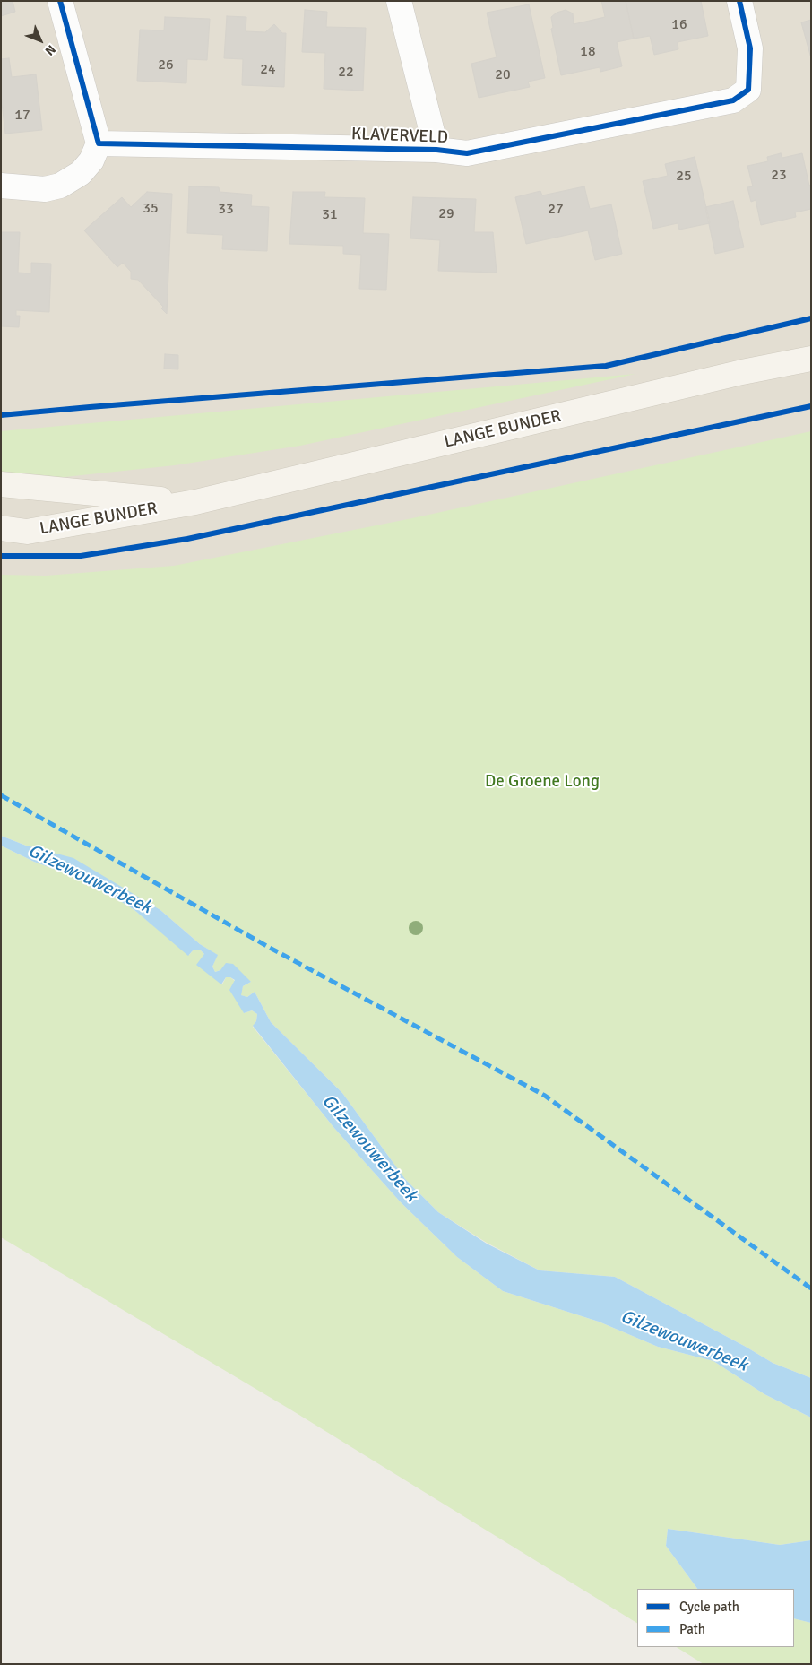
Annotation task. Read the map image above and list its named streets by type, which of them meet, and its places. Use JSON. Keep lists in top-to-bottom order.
{
  "streets": {
    "street": ["KLAVERVELD", "LANGE BUNDER"]
  },
  "water": ["Gilzewouwerbeek"],
  "parks": ["De Groene Long"],
  "house_numbers": [
    "16",
    "18",
    "26",
    "24",
    "22",
    "20",
    "17",
    "23",
    "25",
    "35",
    "33",
    "27",
    "29",
    "31"
  ],
  "legend": ["Cycle path", "Path"],
  "north": "bottom right"
}
